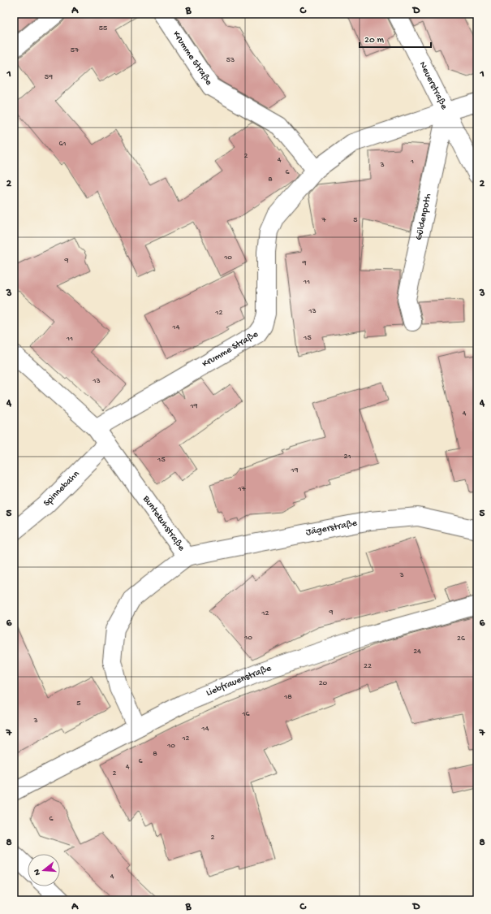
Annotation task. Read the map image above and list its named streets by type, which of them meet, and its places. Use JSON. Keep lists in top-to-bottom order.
{
  "streets": {
    "street": [
      "Krumme Straße",
      "Neuerstraße",
      "Güldenpoth",
      "Spinnebahn",
      "Buntekuhstraße",
      "Jägerstraße",
      "Liebfrauenstraße"
    ]
  },
  "crossings": [
    ["Krumme Straße", "Neuerstraße"],
    ["Krumme Straße", "Güldenpoth"],
    ["Krumme Straße", "Buntekuhstraße"],
    ["Neuerstraße", "Güldenpoth"],
    ["Spinnebahn", "Buntekuhstraße"],
    ["Buntekuhstraße", "Jägerstraße"],
    ["Buntekuhstraße", "Liebfrauenstraße"]
  ],
  "house_numbers": [
    "55",
    "57",
    "53",
    "59",
    "61",
    "2",
    "4",
    "1",
    "3",
    "6",
    "8",
    "7",
    "5",
    "10",
    "9",
    "9",
    "11",
    "13",
    "12",
    "14",
    "15",
    "11",
    "13",
    "19",
    "4",
    "21",
    "15",
    "19",
    "17",
    "3",
    "9",
    "12",
    "10",
    "26",
    "24",
    "22",
    "20",
    "18",
    "5",
    "16",
    "3",
    "14",
    "12",
    "10",
    "8",
    "6",
    "4",
    "2",
    "6",
    "2",
    "4"
  ],
  "scale_bar": "20 m",
  "north": "left",
  "grid": {
    "columns": [
      "A",
      "B",
      "C",
      "D"
    ],
    "rows": [
      "1",
      "2",
      "3",
      "4",
      "5",
      "6",
      "7",
      "8"
    ]
  }
}
